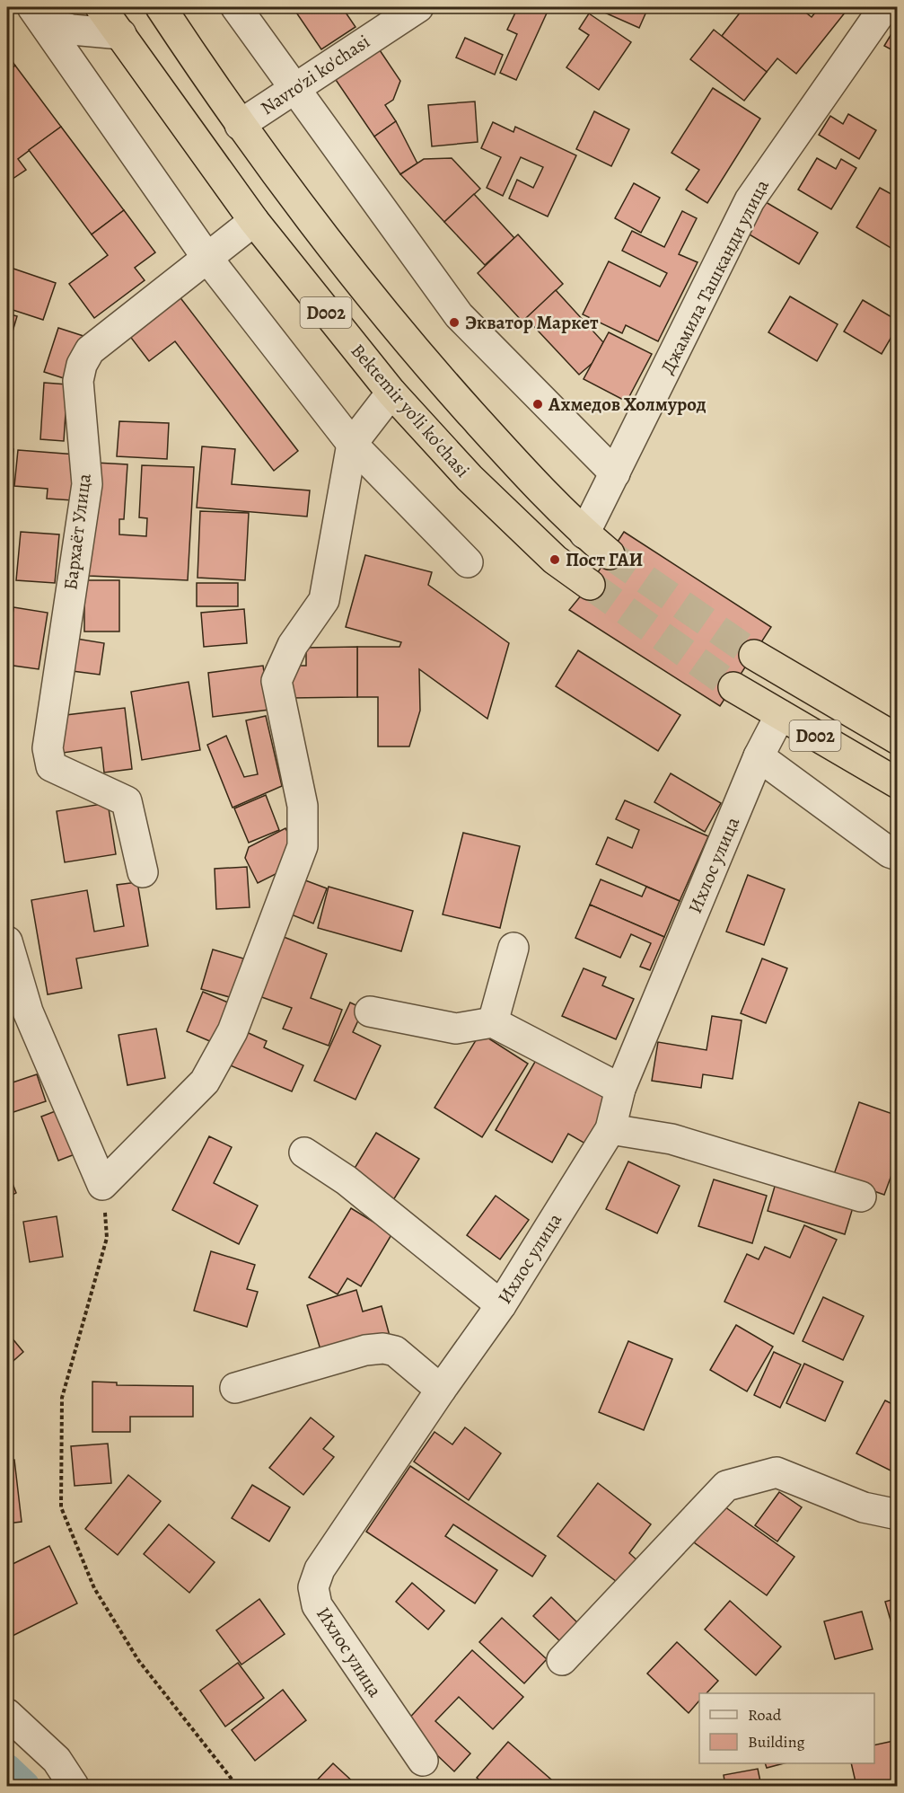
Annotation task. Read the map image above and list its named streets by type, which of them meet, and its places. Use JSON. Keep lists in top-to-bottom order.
{
  "streets": {
    "highway": ["D002", "Bektemir yo'li ko'chasi"],
    "street": [
      "Navro'zi ko'chasi",
      "Джамила Ташканди улица",
      "Бархаёт Улица",
      "Ихлос улица"
    ]
  },
  "crossings": [
    ["Navro'zi ko'chasi", "D002"],
    ["Джамила Ташканди улица", "D002"],
    ["D002", "Ихлос улица"],
    ["Bektemir yo'li ko'chasi", "Бархаёт Улица"]
  ],
  "places": ["Экватор Маркет", "Ахмедов Холмурод", "Пост ГАИ"],
  "legend": ["Road", "Building"]
}
